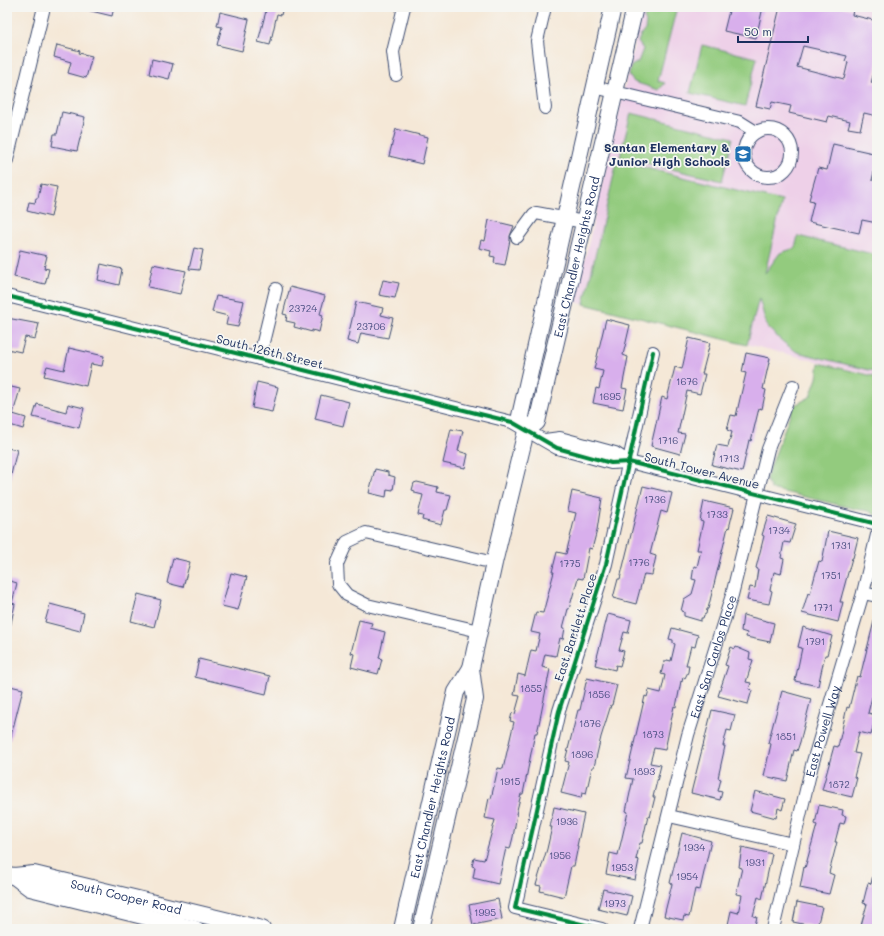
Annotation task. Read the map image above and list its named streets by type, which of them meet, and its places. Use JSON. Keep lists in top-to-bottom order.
{
  "streets": {
    "main road": ["East Chandler Heights Road", "South Cooper Road"],
    "street": [
      "South 126th Street",
      "South Tower Avenue",
      "East Bartlett Place",
      "East San Carlos Place",
      "East Powell Way"
    ]
  },
  "crossings": [
    ["East Chandler Heights Road", "South 126th Street"],
    ["East Chandler Heights Road", "South Tower Avenue"],
    ["South 126th Street", "South Tower Avenue"],
    ["South Tower Avenue", "East Bartlett Place"],
    ["South Tower Avenue", "East San Carlos Place"]
  ],
  "places": {
    "school or university": ["Santan Elementary & Junior High Schools"]
  },
  "house_numbers": [
    "23724",
    "23706",
    "1676",
    "1695",
    "1716",
    "1713",
    "1736",
    "1733",
    "1734",
    "1731",
    "1776",
    "1775",
    "1751",
    "1771",
    "1791",
    "1855",
    "1856",
    "1876",
    "1873",
    "1851",
    "1896",
    "1893",
    "1915",
    "1872",
    "1936",
    "1934",
    "1956",
    "1931",
    "1953",
    "1954",
    "1973",
    "1995"
  ],
  "scale_bar": "50 m"
}
